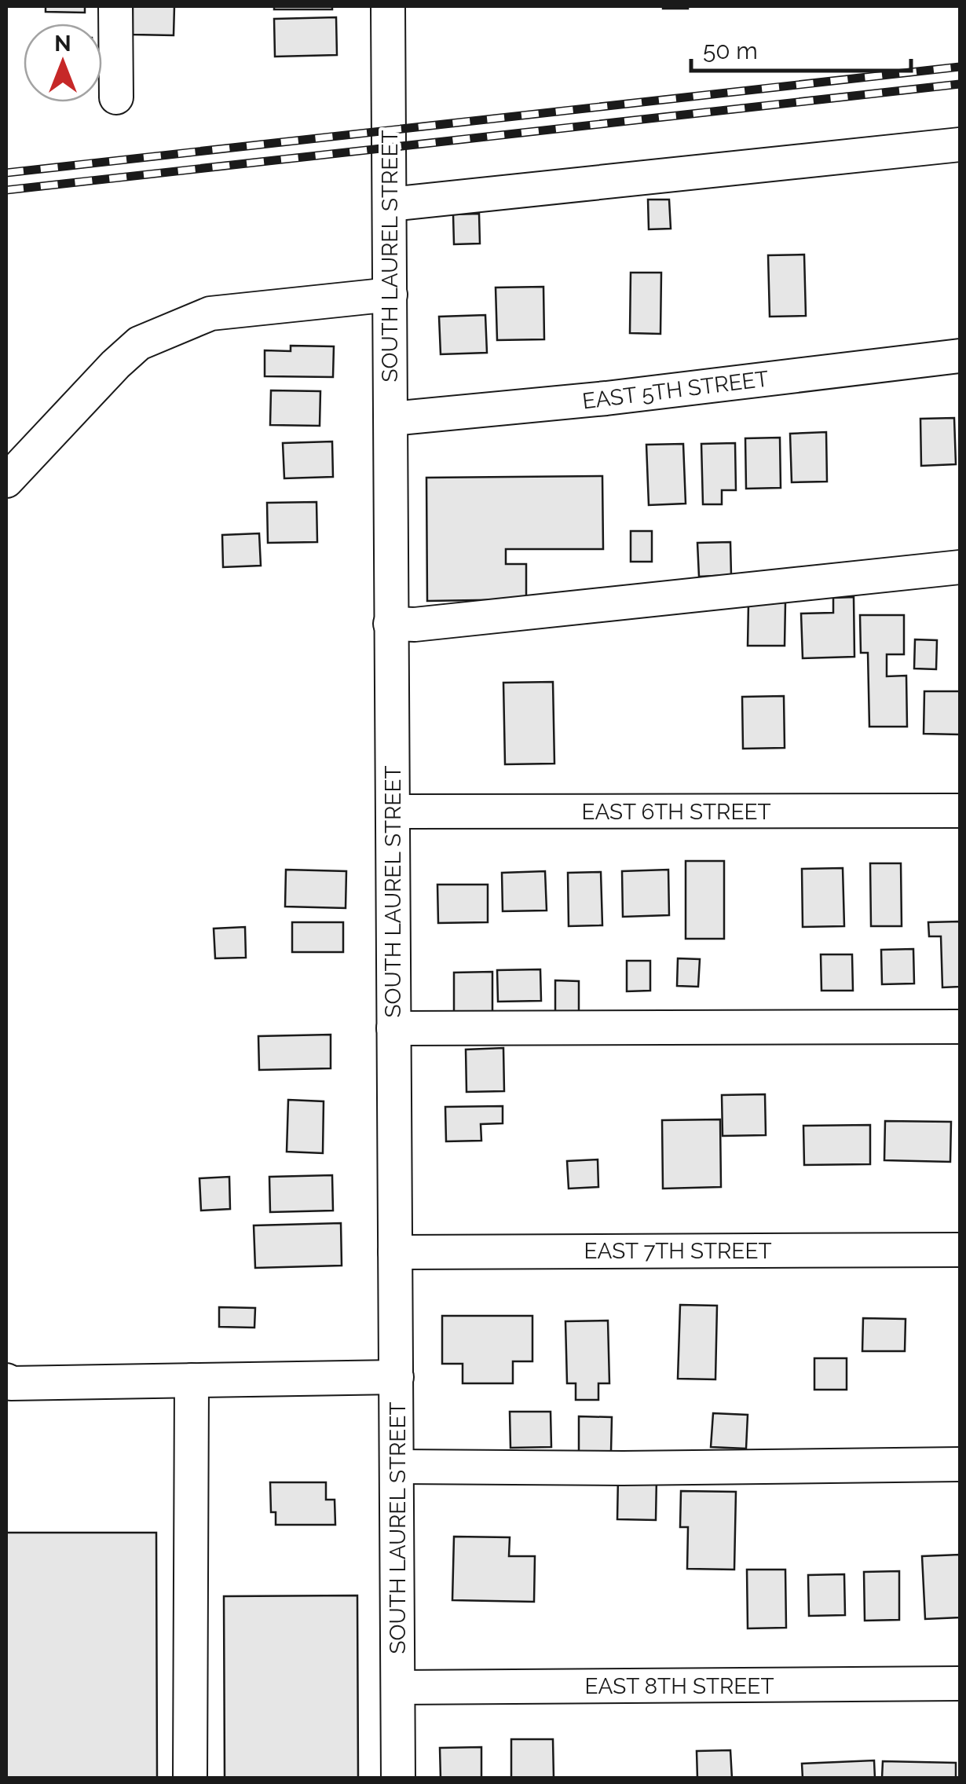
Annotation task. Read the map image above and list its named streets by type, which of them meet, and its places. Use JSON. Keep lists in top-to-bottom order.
{
  "streets": {
    "street": [
      "SOUTH LAUREL STREET",
      "EAST 5TH STREET",
      "EAST 6TH STREET",
      "EAST 7TH STREET",
      "EAST 8TH STREET"
    ]
  },
  "crossings": [
    ["SOUTH LAUREL STREET", "EAST 5TH STREET"],
    ["SOUTH LAUREL STREET", "EAST 6TH STREET"],
    ["SOUTH LAUREL STREET", "EAST 7TH STREET"],
    ["SOUTH LAUREL STREET", "EAST 8TH STREET"]
  ],
  "scale_bar": "50 m",
  "north": "top"
}
